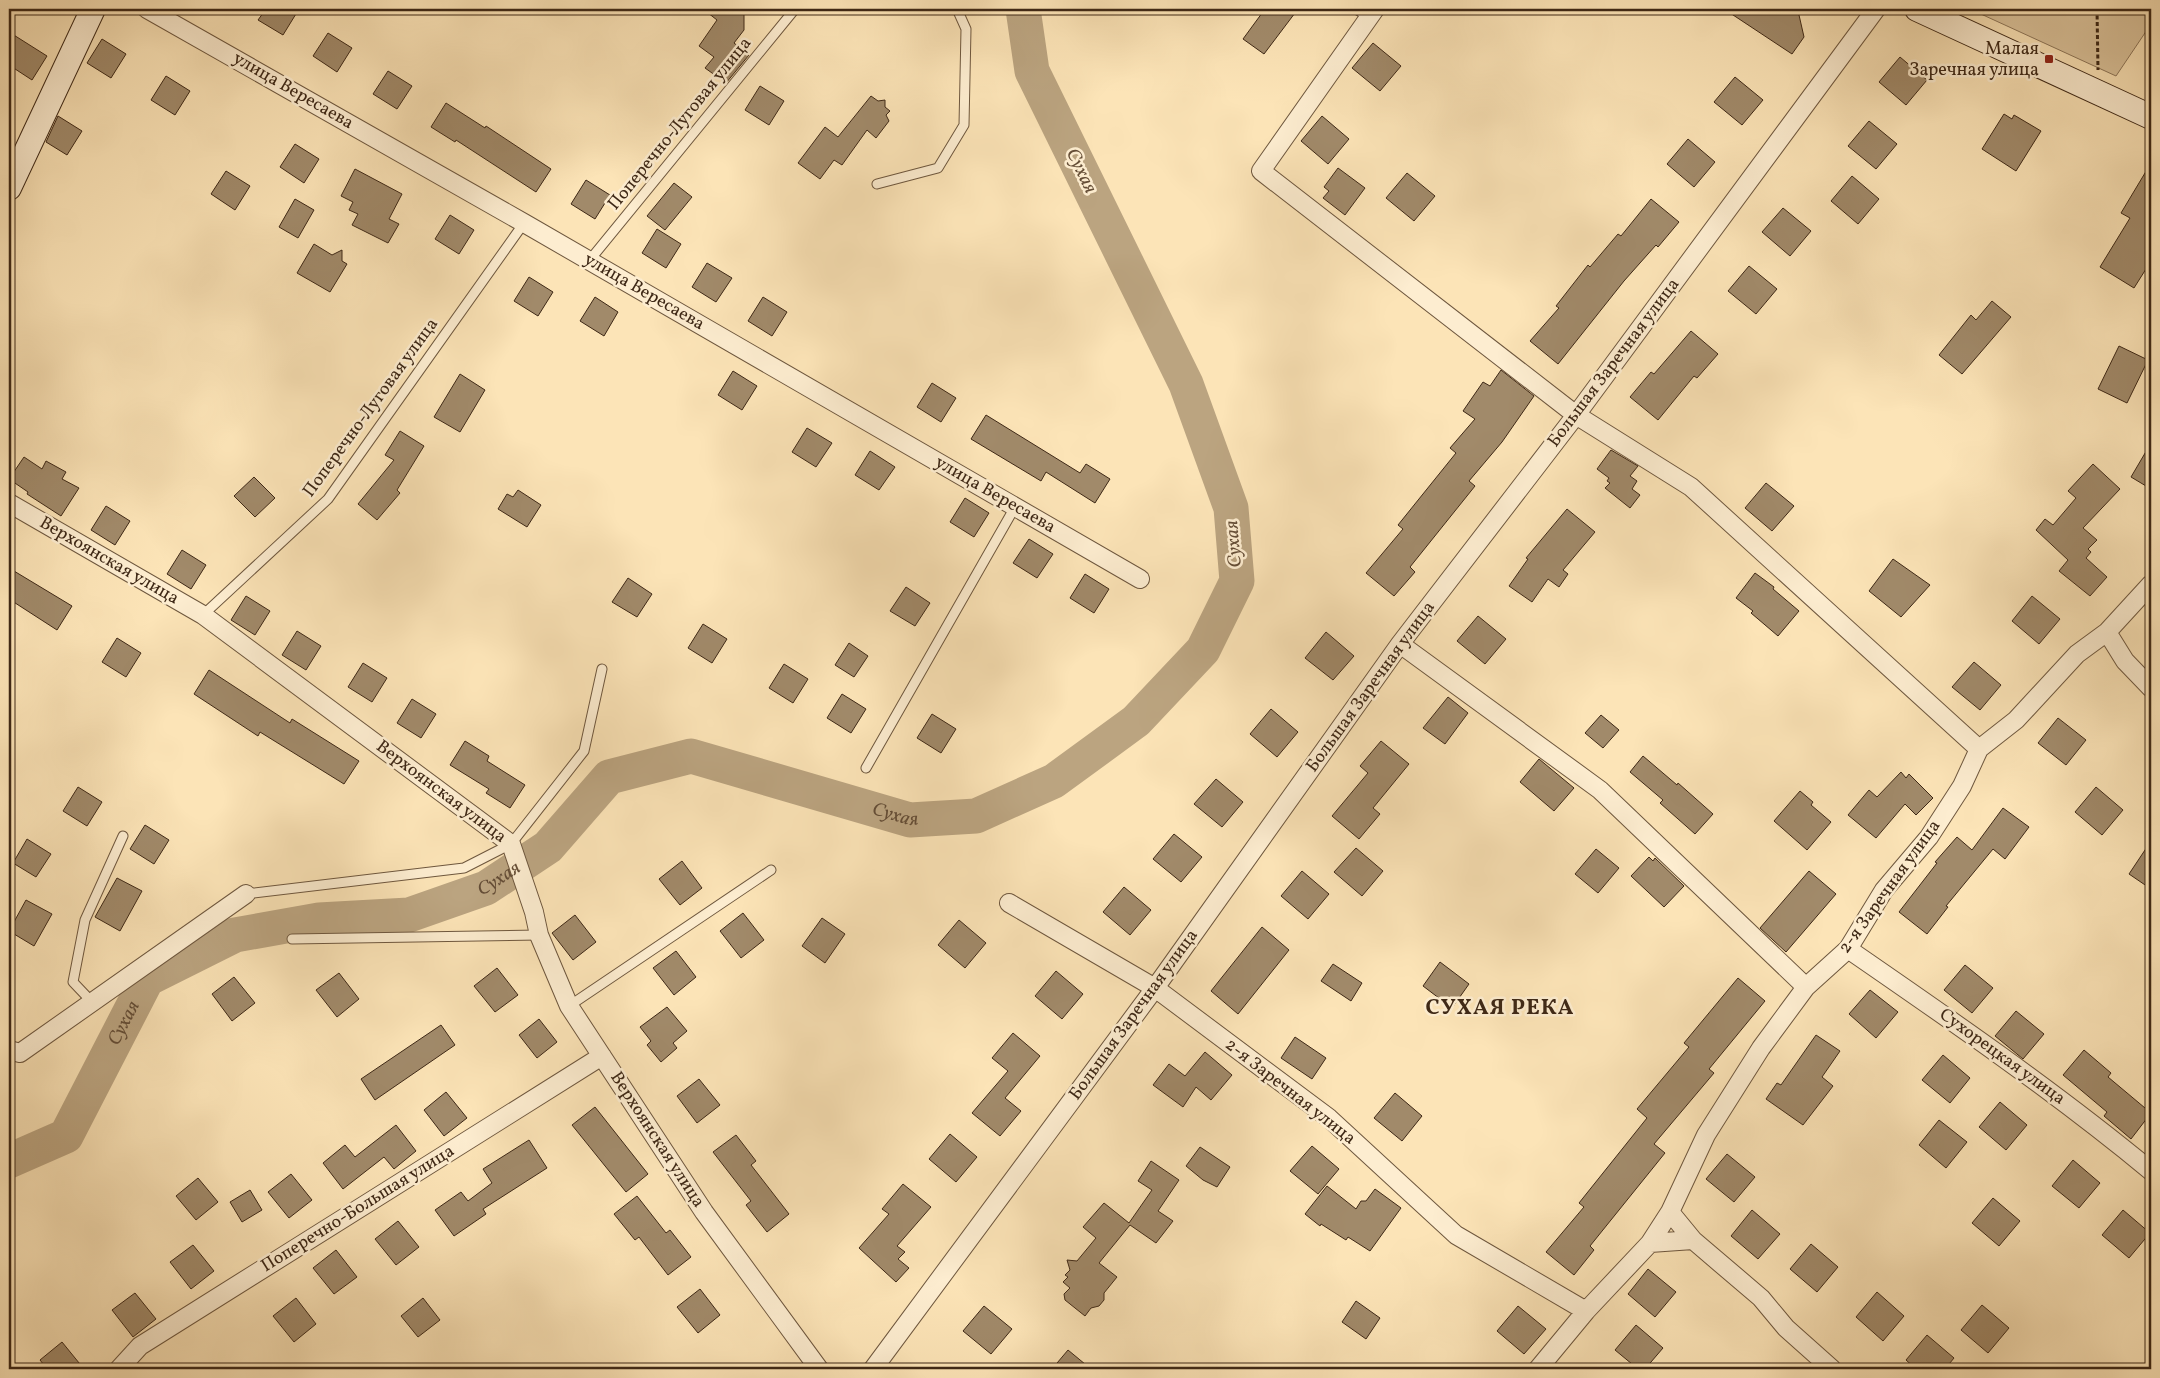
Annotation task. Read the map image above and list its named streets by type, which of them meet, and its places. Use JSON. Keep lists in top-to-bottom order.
{
  "streets": {
    "street": [
      "улица Вересаева",
      "Большая Заречная улица",
      "Верхоянская улица",
      "2-я Заречная улица",
      "Сухорецкая улица",
      "Поперечно-Большая улица"
    ],
    "lane": ["Поперечно-Луговая улица"]
  },
  "crossings": [
    ["улица Вересаева", "Поперечно-Луговая улица"],
    ["Поперечно-Луговая улица", "Верхоянская улица"],
    ["Большая Заречная улица", "2-я Заречная улица"],
    ["Верхоянская улица", "Поперечно-Большая улица"],
    ["2-я Заречная улица", "Сухорецкая улица"]
  ],
  "districts": ["СУХАЯ РЕКА"],
  "water": ["Сухая"],
  "places": {
    "transit": ["Малая Заречная улица"]
  }
}
